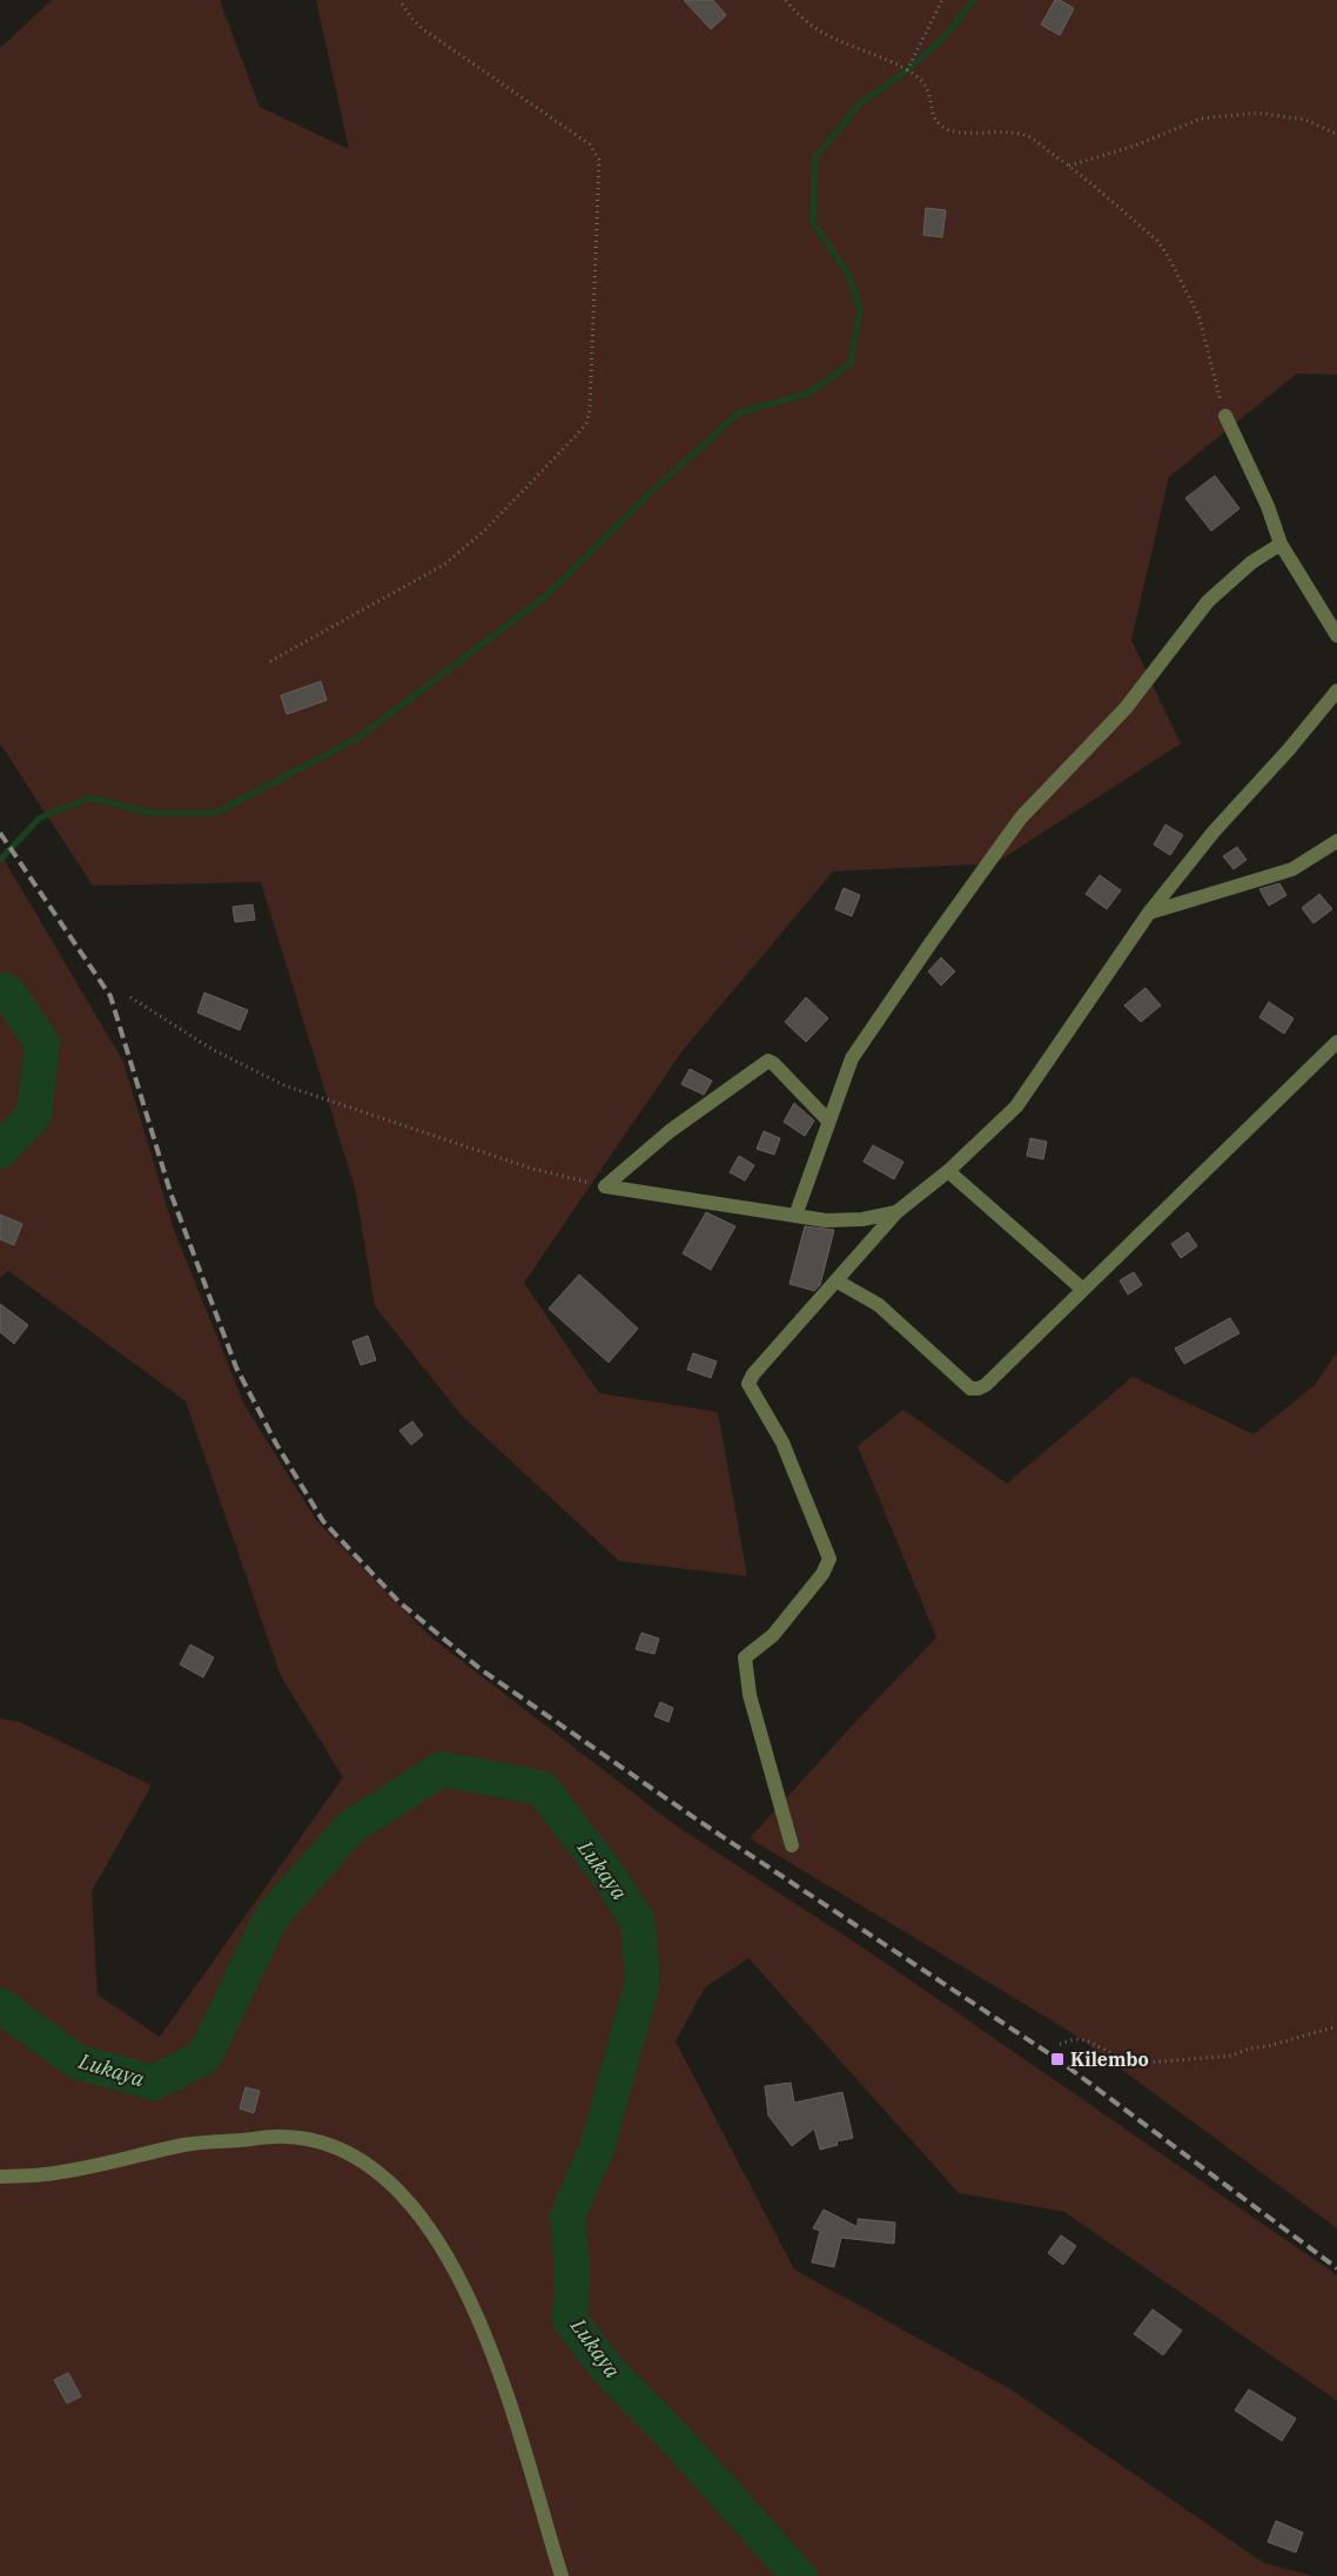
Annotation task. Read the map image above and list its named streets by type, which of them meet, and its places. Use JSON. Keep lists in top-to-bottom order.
{
  "water": ["Lukaya"],
  "places": {
    "transit": ["Kilembo"]
  }
}
